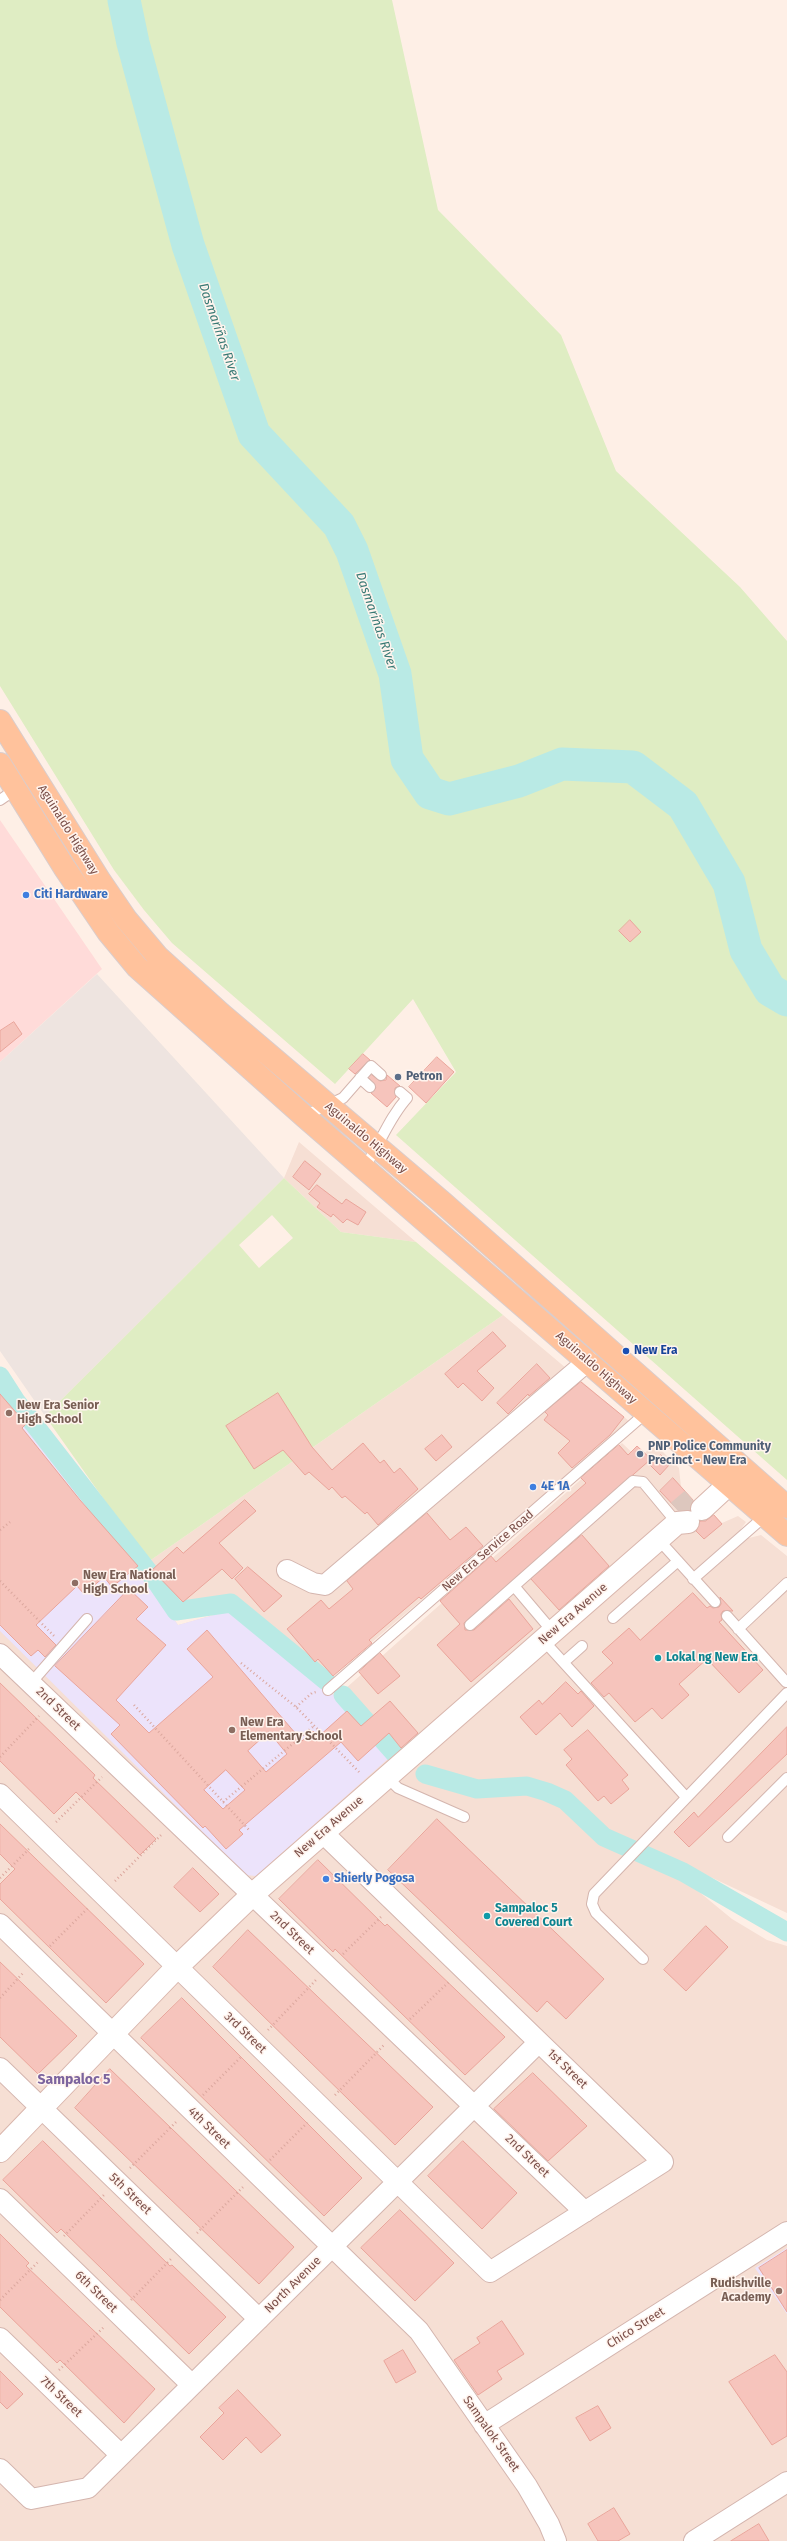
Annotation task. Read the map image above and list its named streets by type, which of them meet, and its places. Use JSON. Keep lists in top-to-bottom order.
{
  "streets": {
    "main road": ["Aguinaldo Highway"],
    "street": [
      "New Era Avenue",
      "2nd Street",
      "3rd Street",
      "1st Street",
      "4th Street",
      "5th Street",
      "North Avenue",
      "6th Street",
      "Chico Street",
      "7th Street",
      "Sampalok Street"
    ],
    "lane": ["New Era Service Road"]
  },
  "crossings": [
    ["Aguinaldo Highway", "New Era Service Road"],
    ["Aguinaldo Highway", "New Era Avenue"],
    ["New Era Avenue", "2nd Street"],
    ["New Era Avenue", "3rd Street"],
    ["New Era Avenue", "1st Street"],
    ["New Era Avenue", "4th Street"],
    ["New Era Avenue", "5th Street"],
    ["2nd Street", "1st Street"],
    ["2nd Street", "North Avenue"],
    ["3rd Street", "1st Street"],
    ["3rd Street", "North Avenue"],
    ["1st Street", "North Avenue"],
    ["4th Street", "North Avenue"],
    ["4th Street", "Sampalok Street"],
    ["5th Street", "North Avenue"],
    ["North Avenue", "6th Street"],
    ["North Avenue", "7th Street"],
    ["Chico Street", "Sampalok Street"]
  ],
  "districts": ["Sampaloc 5"],
  "water": ["Dasmariñas River"],
  "places": [
    "Citi Hardware",
    "Petron",
    "New Era",
    "New Era Senior High School",
    "PNP Police Community Precinct - New Era",
    "4E 1A",
    "New Era National High School",
    "Lokal ng New Era",
    "New Era Elementary School",
    "Shierly Pogosa",
    "Sampaloc 5 Covered Court",
    "Rudishville Academy"
  ]
}
